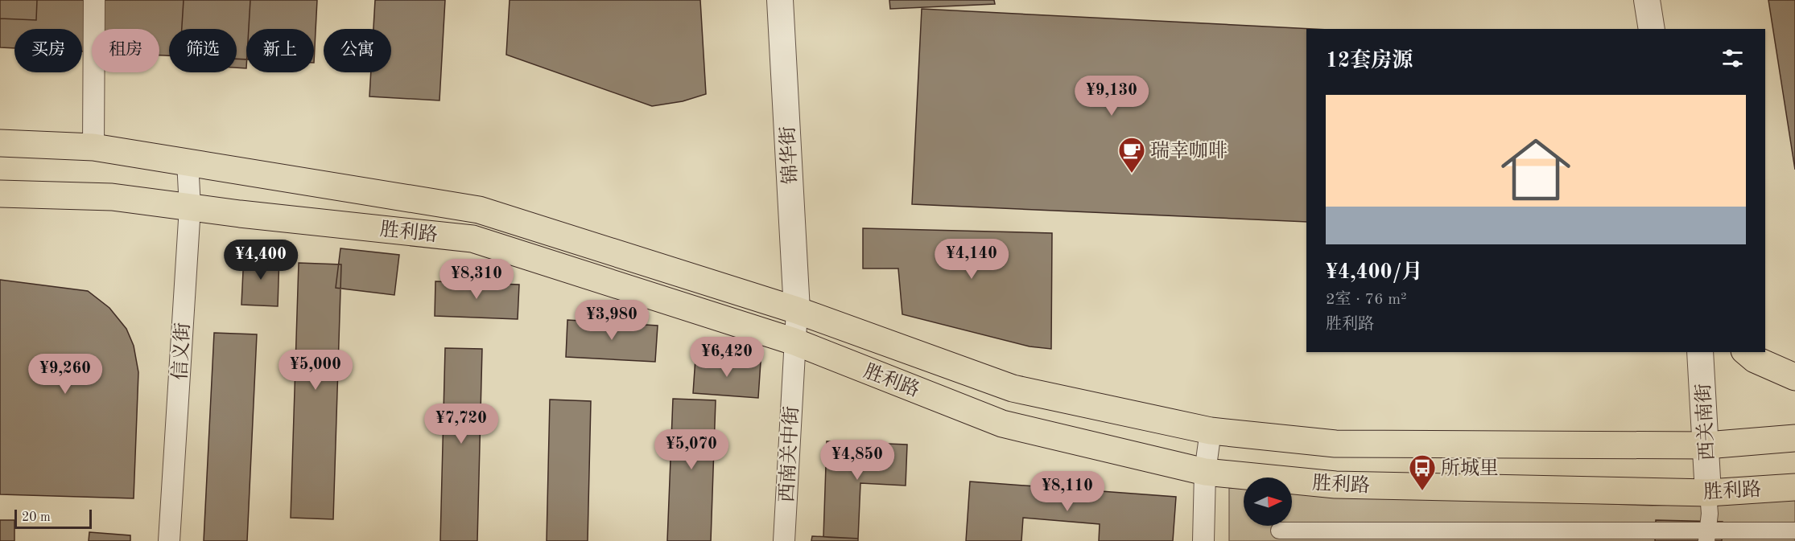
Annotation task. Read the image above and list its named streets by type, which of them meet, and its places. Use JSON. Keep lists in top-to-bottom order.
{
  "streets": {
    "main road": ["胜利路"],
    "street": [
      "锦华街",
      "信义街",
      "西关南街",
      "西南关中街"
    ]
  },
  "crossings": [
    ["锦华街", "胜利路"],
    ["锦华街", "西南关中街"],
    ["胜利路", "信义街"],
    ["胜利路", "西关南街"],
    ["胜利路", "西南关中街"]
  ],
  "places": {
    "cafe": ["瑞幸咖啡"],
    "bus stop": ["所城里"]
  },
  "scale_bar": "20 m",
  "north": "right",
  "page": {
    "chip": [
      "买房",
      "租房",
      "筛选",
      "新上",
      "公寓"
    ],
    "heading": "12套房源",
    "price": [
      "¥9,130",
      "¥4,140",
      "¥4,400",
      "¥8,310",
      "¥3,980",
      "¥6,420",
      "¥5,000",
      "¥9,260",
      "¥7,720",
      "¥5,070",
      "¥4,850",
      "¥8,110"
    ],
    "list": [
      {
        "name": "¥4,400/月",
        "note": "2室 · 76 m² · 胜利路"
      }
    ],
    "scale": "20 m"
  }
}
